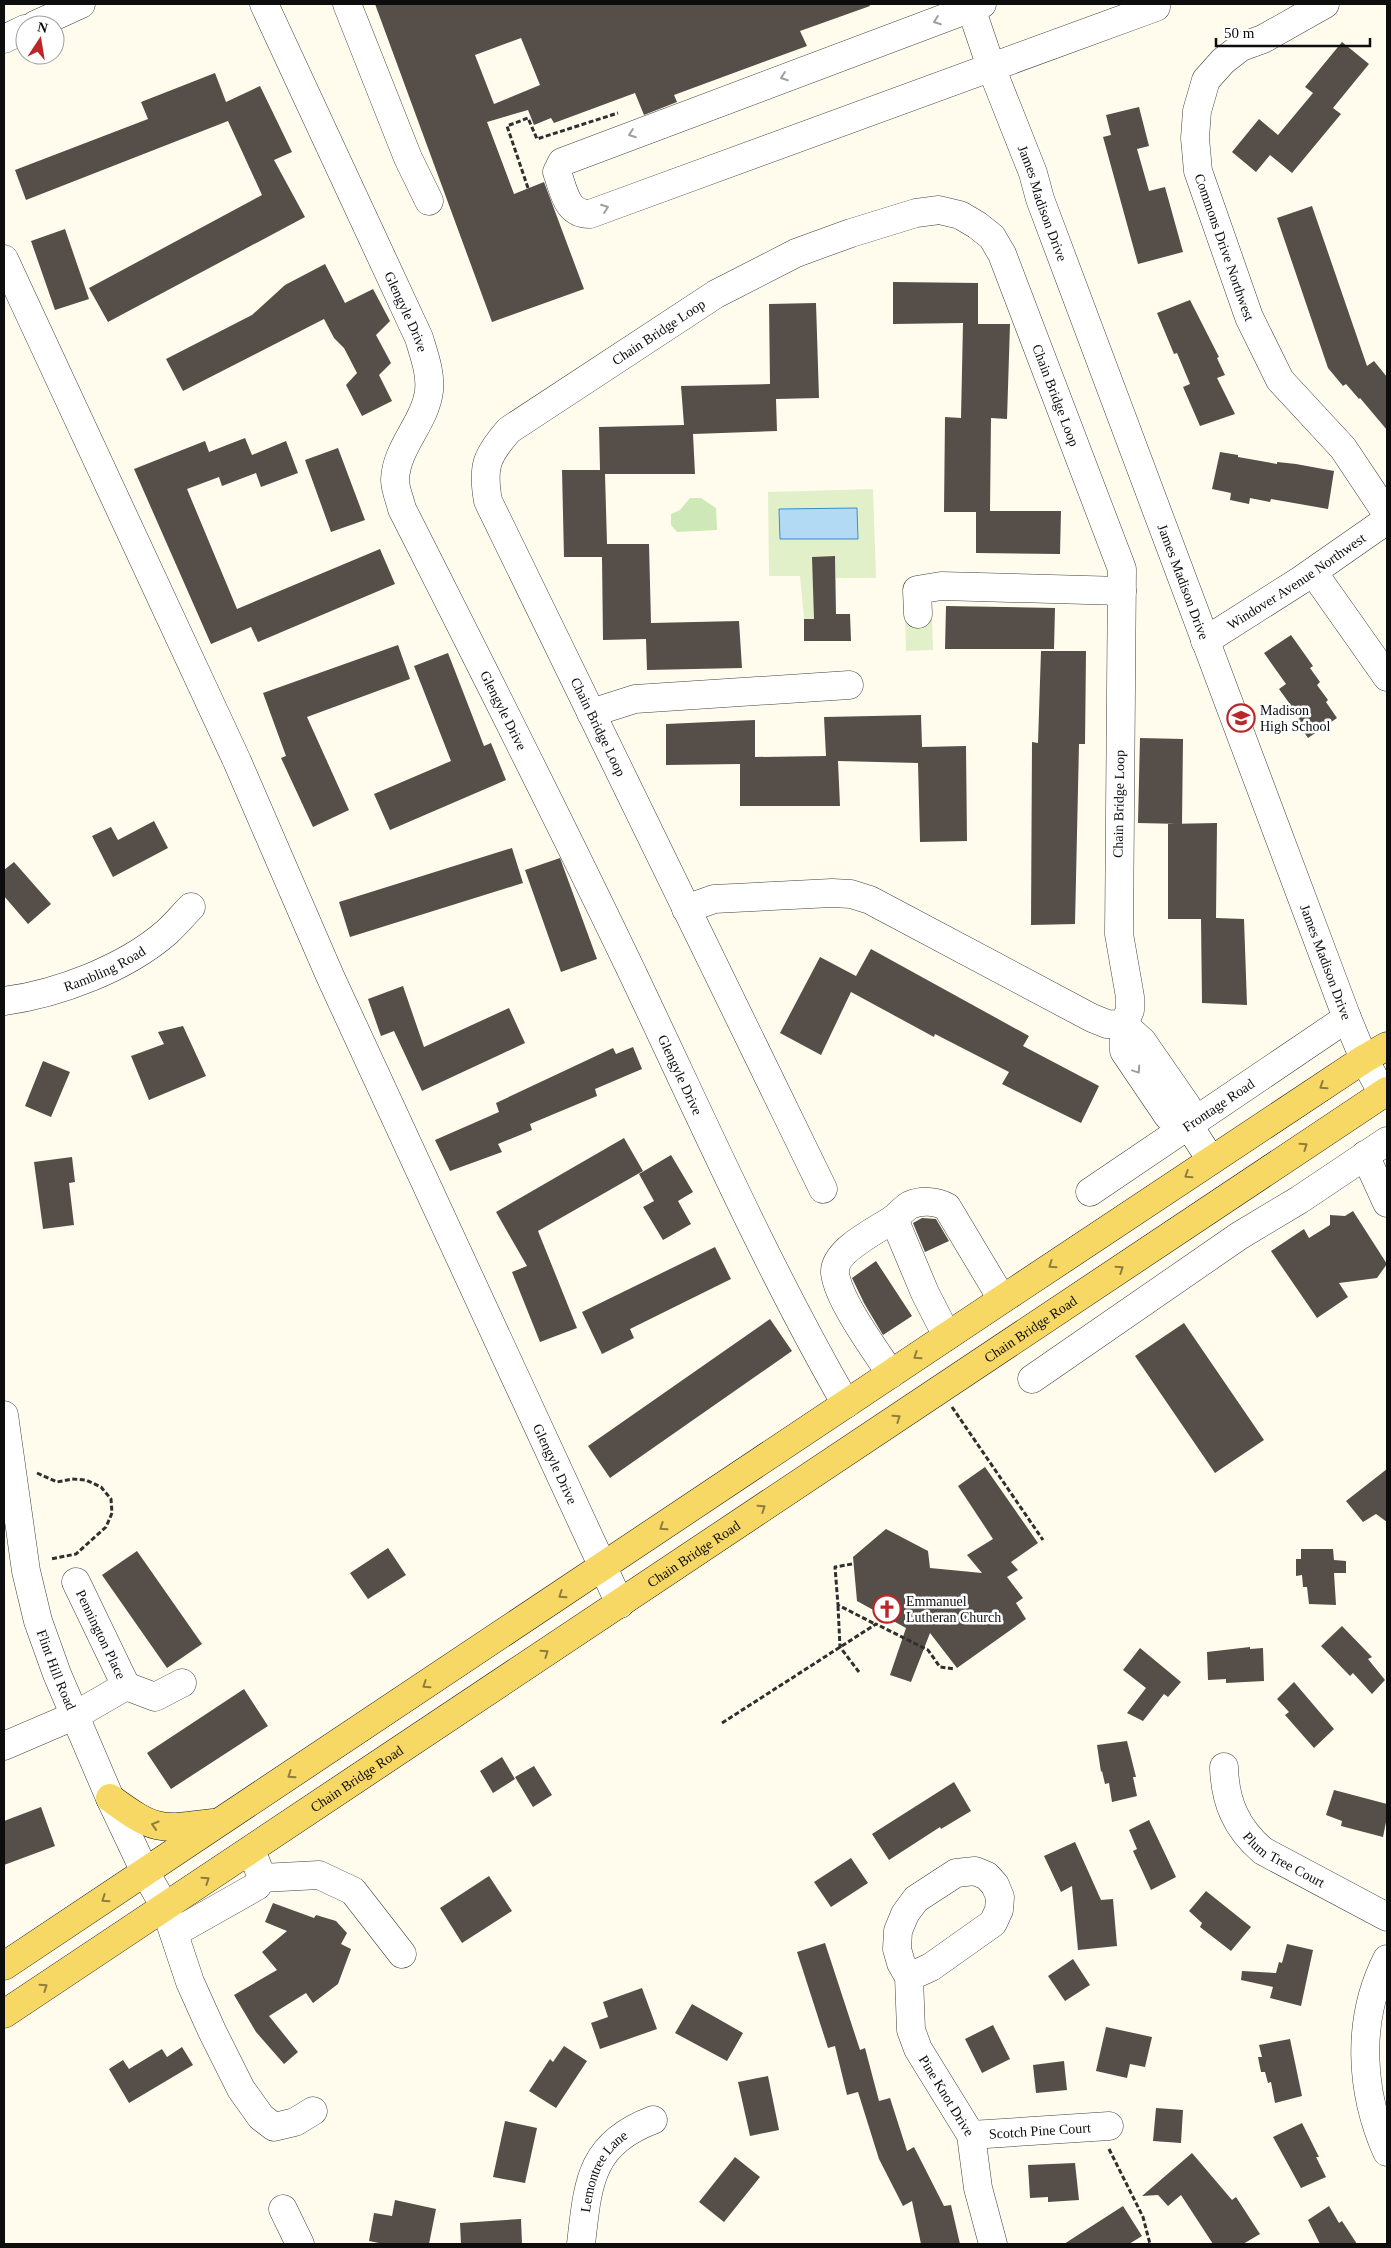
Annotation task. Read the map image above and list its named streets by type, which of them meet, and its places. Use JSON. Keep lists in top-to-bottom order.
{
  "streets": {
    "main road": ["Chain Bridge Road"],
    "street": [
      "James Madison Drive",
      "Commons Drive Northwest",
      "Glengyle Drive",
      "Chain Bridge Loop",
      "Windover Avenue Northwest",
      "Rambling Road",
      "Frontage Road",
      "Pennington Place",
      "Flint Hill Road",
      "Plum Tree Court",
      "Pine Knot Drive",
      "Scotch Pine Court",
      "Lemontree Lane"
    ]
  },
  "crossings": [
    ["James Madison Drive", "Windover Avenue Northwest"],
    ["James Madison Drive", "Frontage Road"],
    ["James Madison Drive", "Chain Bridge Road"],
    ["Glengyle Drive", "Chain Bridge Road"],
    ["Chain Bridge Loop", "Frontage Road"],
    ["Chain Bridge Road", "Flint Hill Road"],
    ["Pennington Place", "Flint Hill Road"],
    ["Pine Knot Drive", "Scotch Pine Court"]
  ],
  "places": {
    "school or university": ["Madison High School"],
    "church": ["Emmanuel Lutheran Church"]
  },
  "scale_bar": "50 m",
  "north": "top"
}
